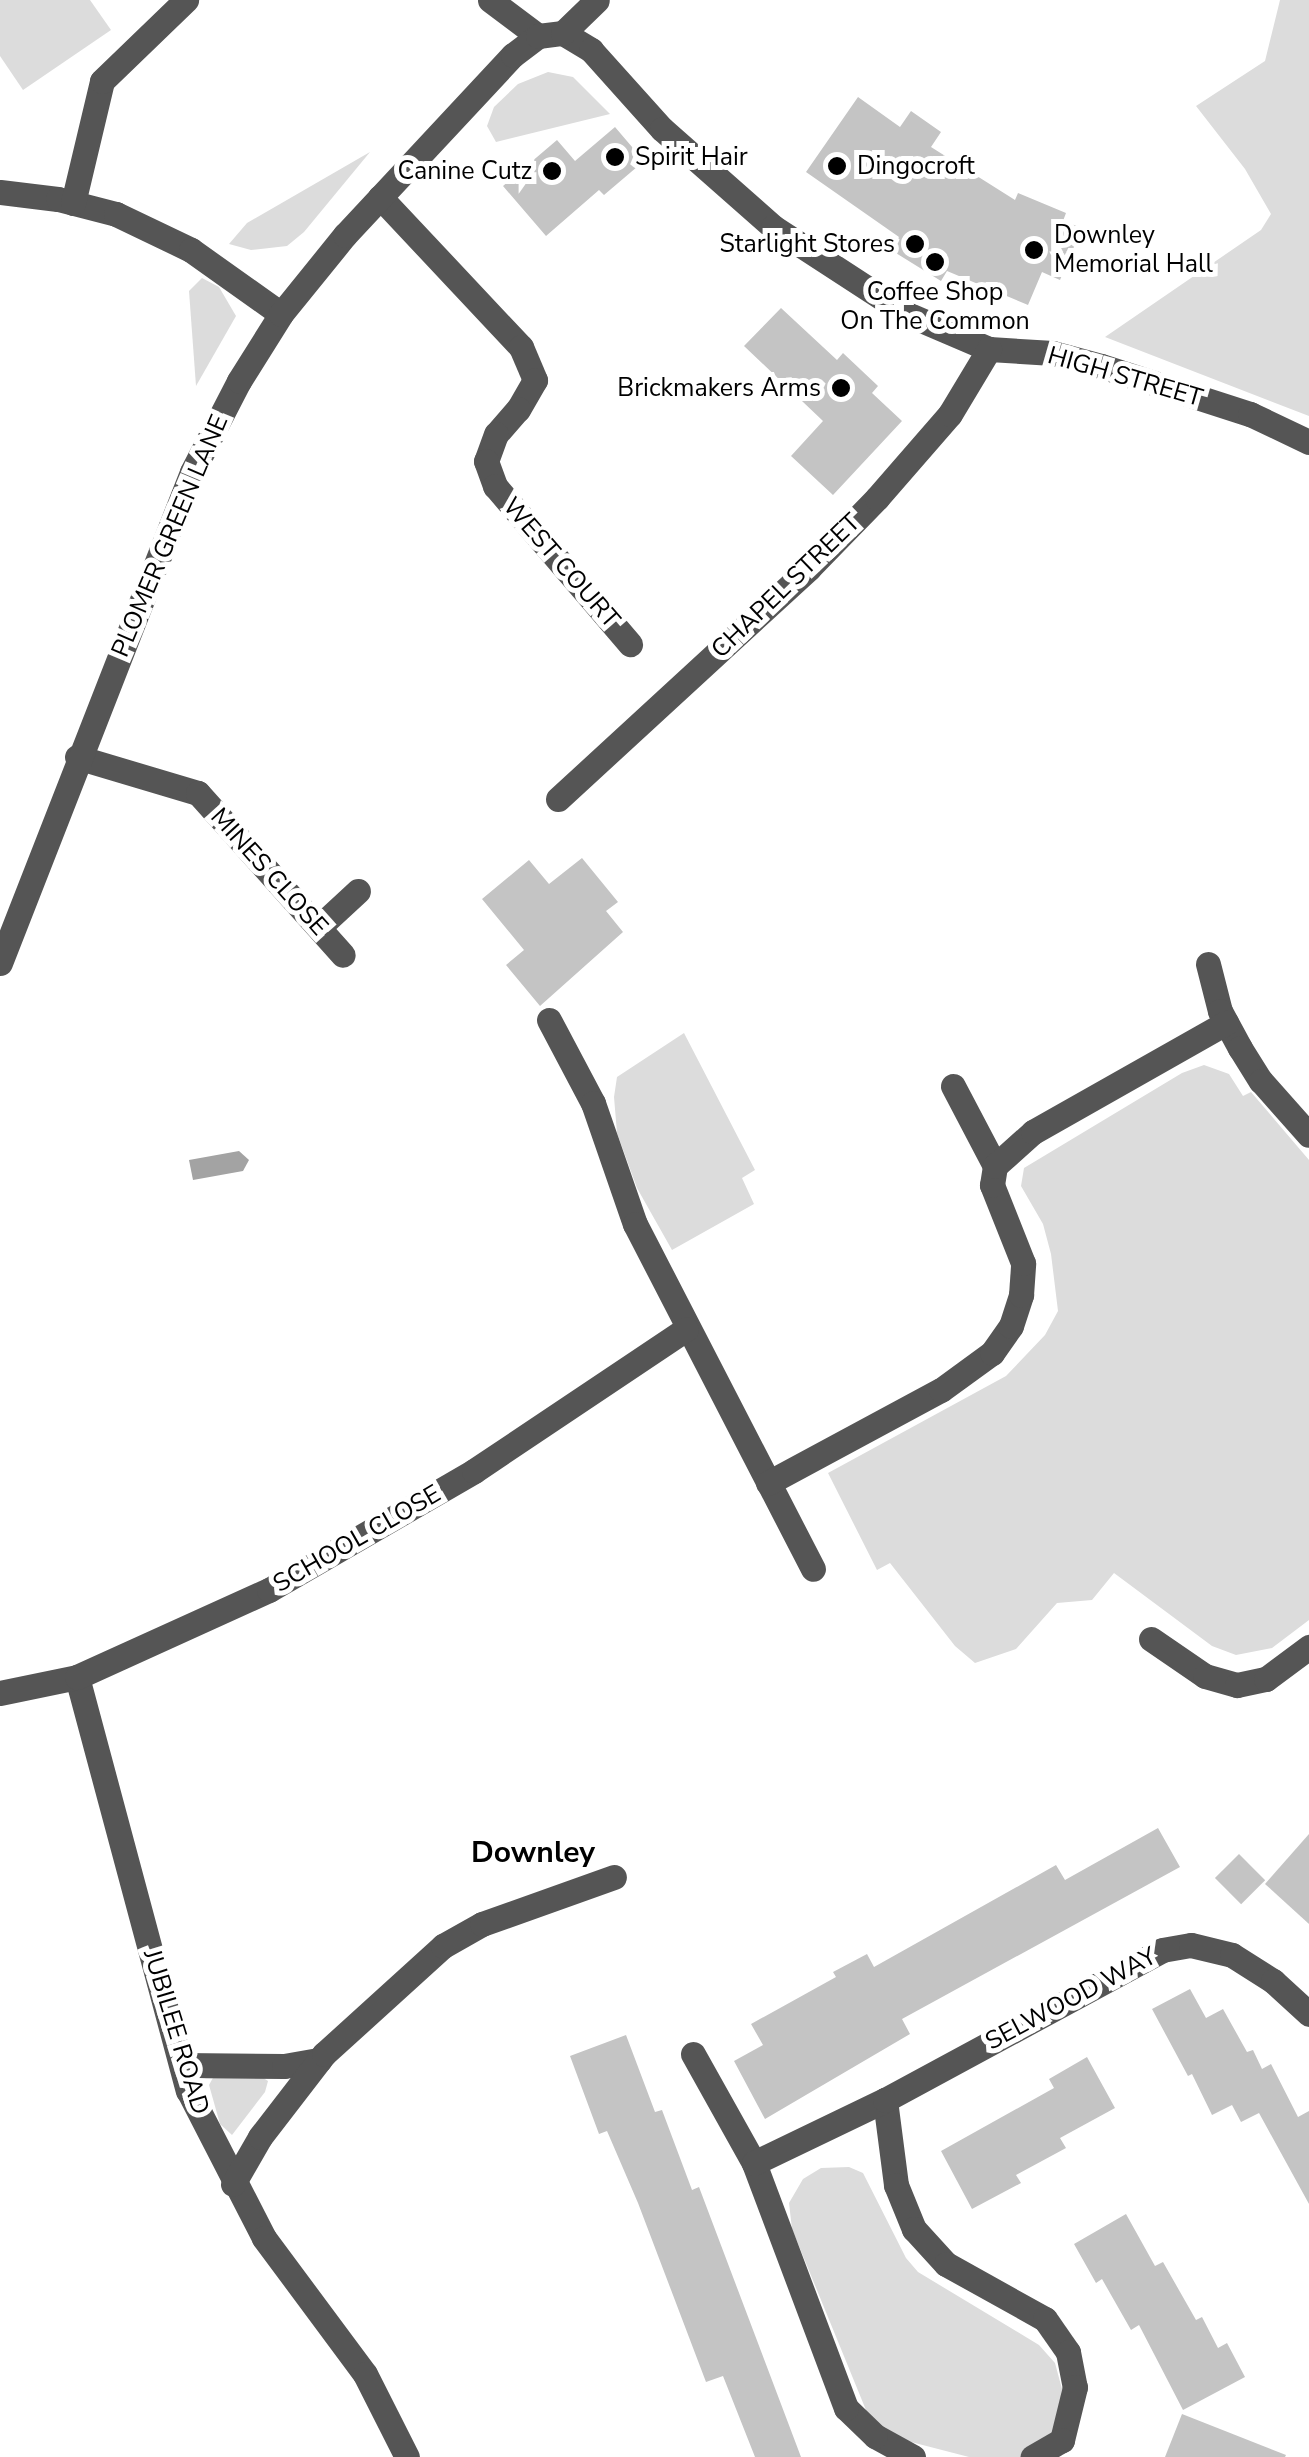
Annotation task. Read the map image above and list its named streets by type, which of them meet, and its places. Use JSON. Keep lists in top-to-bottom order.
{
  "streets": {
    "street": [
      "HIGH STREET",
      "PLOMER GREEN LANE",
      "WEST COURT",
      "CHAPEL STREET",
      "MINES CLOSE",
      "SCHOOL CLOSE",
      "SELWOOD WAY",
      "JUBILEE ROAD"
    ]
  },
  "crossings": [
    ["HIGH STREET", "PLOMER GREEN LANE"],
    ["HIGH STREET", "CHAPEL STREET"],
    ["PLOMER GREEN LANE", "WEST COURT"],
    ["PLOMER GREEN LANE", "MINES CLOSE"],
    ["SCHOOL CLOSE", "JUBILEE ROAD"]
  ],
  "districts": ["Downley"],
  "places": [
    "Spirit Hair",
    "Dingocroft",
    "Canine Cutz",
    "Starlight Stores",
    "Downley Memorial Hall",
    "Coffee Shop On The Common",
    "Brickmakers Arms"
  ]
}
